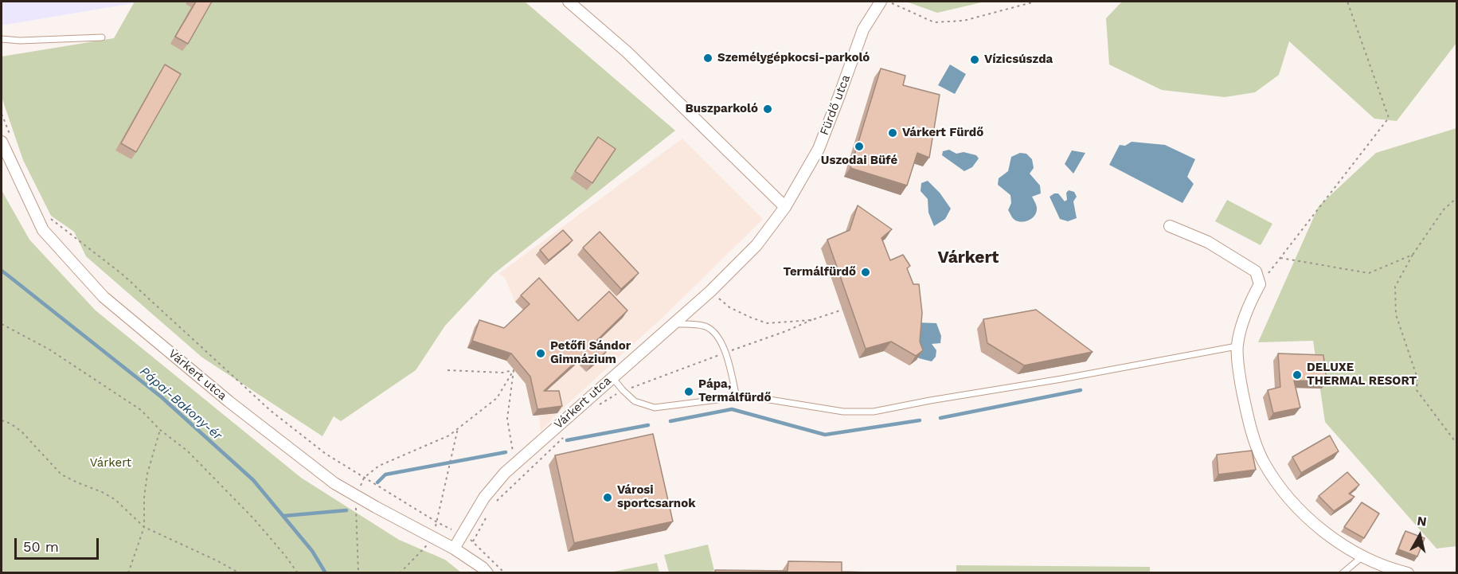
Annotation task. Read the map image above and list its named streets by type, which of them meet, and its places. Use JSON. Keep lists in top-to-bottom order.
{
  "streets": {
    "street": ["Fürdő utca", "Várkert utca"]
  },
  "crossings": [
    ["Fürdő utca", "Várkert utca"]
  ],
  "districts": ["Várkert"],
  "water": ["Pápai-Bakony-ér"],
  "parks": ["Várkert"],
  "places": [
    "Személygépkocsi-parkoló",
    "Vízicsúszda",
    "Buszparkoló",
    "Várkert Fürdő",
    "Uszodai Büfé",
    "Termálfürdő",
    "Petőfi Sándor Gimnázium",
    "DELUXE THERMAL RESORT",
    "Pápa, Termálfürdő",
    "Városi sportcsarnok"
  ],
  "scale_bar": "50 m",
  "north": "top"
}
